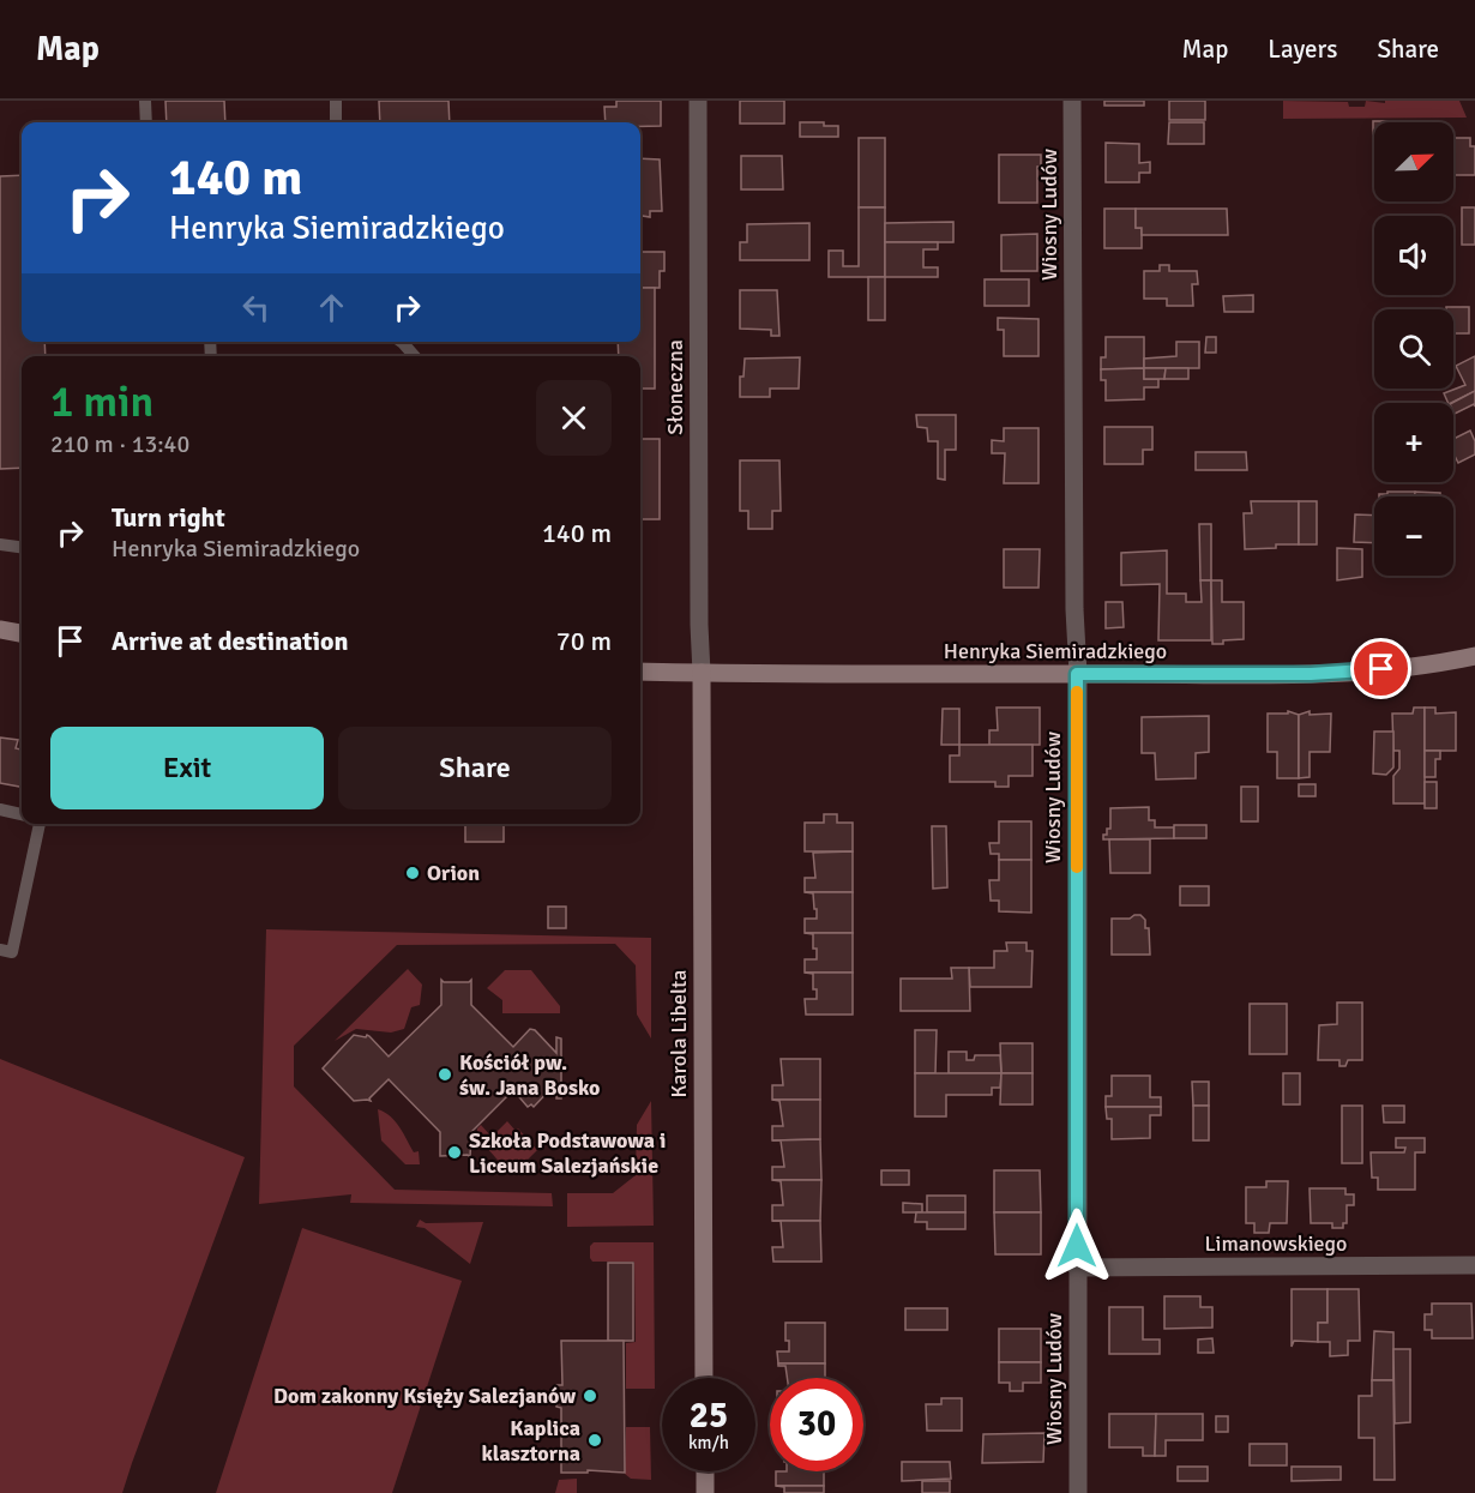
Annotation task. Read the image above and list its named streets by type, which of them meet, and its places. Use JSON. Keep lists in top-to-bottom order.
{
  "streets": {
    "main road": ["Henryka Siemiradzkiego", "Karola Libelta"],
    "street": ["Wiosny Ludów", "Słoneczna", "Limanowskiego"]
  },
  "crossings": [
    ["Wiosny Ludów", "Henryka Siemiradzkiego"],
    ["Wiosny Ludów", "Limanowskiego"],
    ["Słoneczna", "Henryka Siemiradzkiego"],
    ["Słoneczna", "Karola Libelta"],
    ["Henryka Siemiradzkiego", "Karola Libelta"]
  ],
  "places": [
    "Orion",
    "Kościół pw. św. Jana Bosko",
    "Szkoła Podstawowa i Liceum Salezjańskie",
    "Dom zakonny Księży Salezjanów",
    "Kaplica klasztorna"
  ],
  "north": "top right",
  "page": {
    "header": "Map",
    "nav": ["Map", "Layers", "Share"],
    "map_buttons": ["+", "−"],
    "turn": ["140 m", "Henryka Siemiradzkiego"],
    "heading": ["1 min", "210 m · 13:40"],
    "list": [
      {
        "name": "Turn right",
        "note": "Henryka Siemiradzkiego",
        "value": "140 m"
      },
      {
        "name": "Arrive at destination",
        "value": "70 m"
      }
    ],
    "buttons": ["Exit", "Share"],
    "speed": "25 km/h",
    "limit": "30"
  }
}
